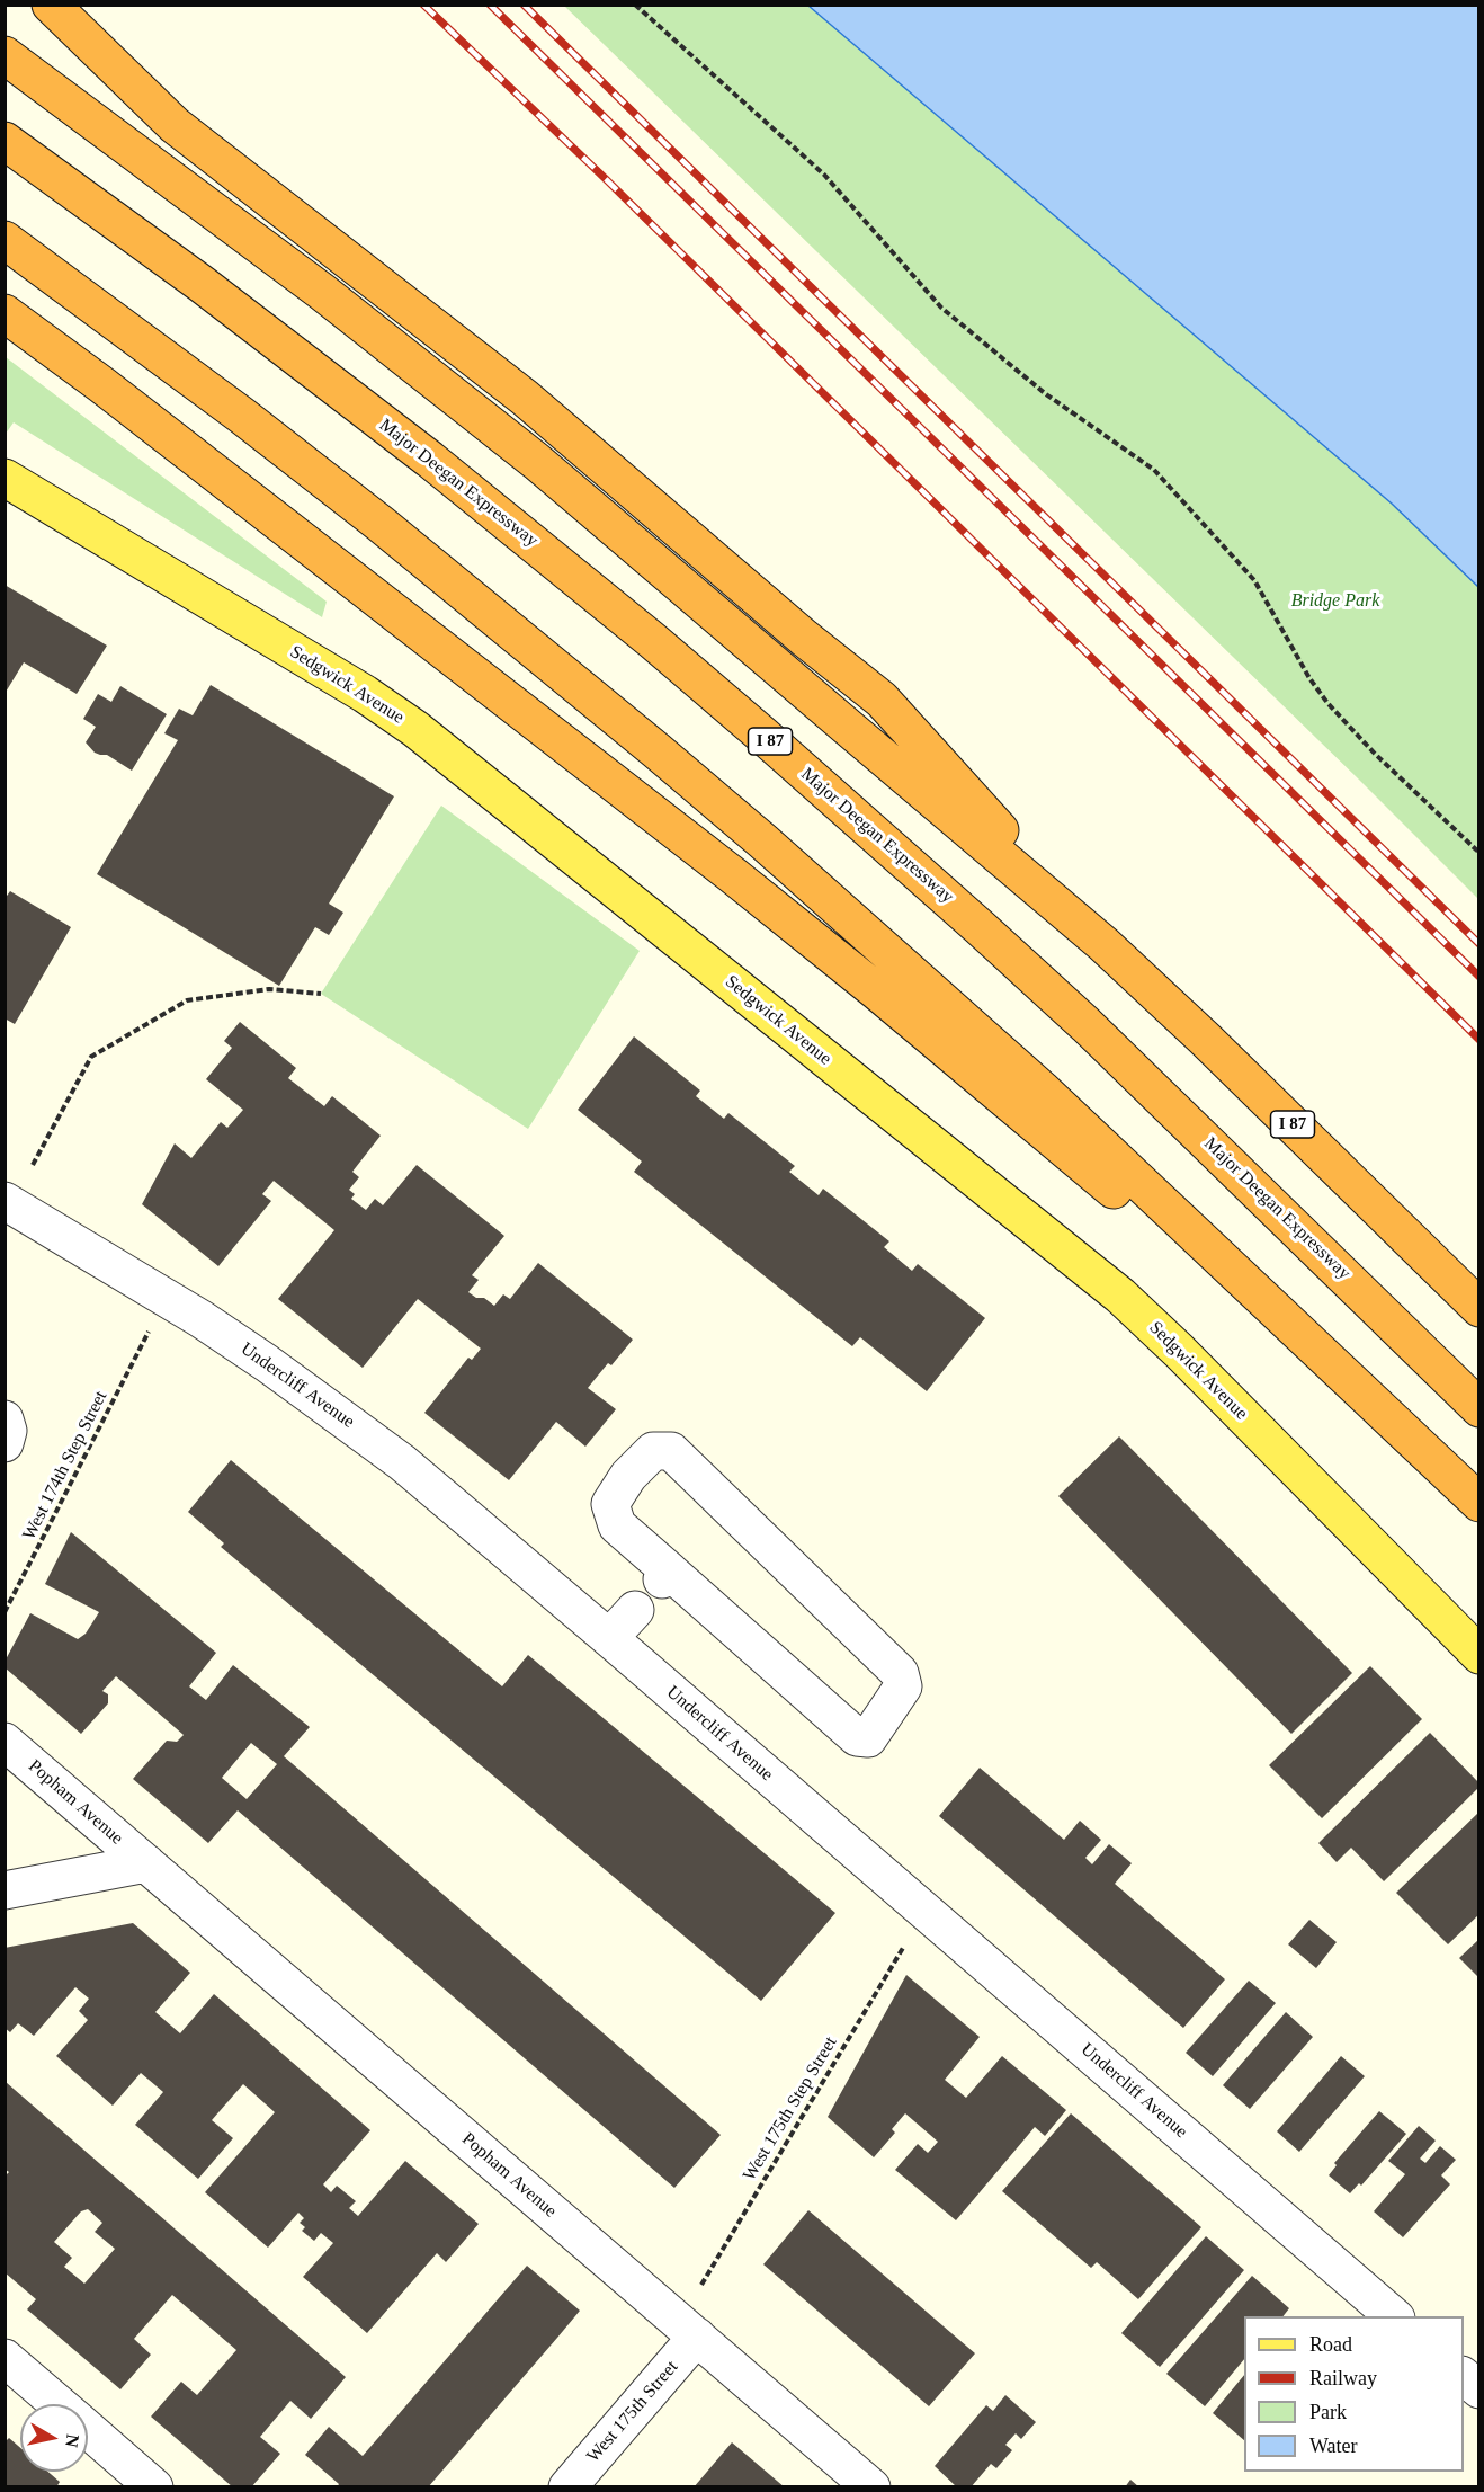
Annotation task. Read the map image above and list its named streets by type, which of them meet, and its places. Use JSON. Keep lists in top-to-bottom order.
{
  "streets": {
    "highway": ["Major Deegan Expressway", "I 87"],
    "main road": ["Sedgwick Avenue"],
    "street": ["Undercliff Avenue", "Popham Avenue", "West 175th Street"],
    "path": ["West 174th Step Street", "West 175th Step Street"]
  },
  "crossings": [
    ["Popham Avenue", "West 175th Street"]
  ],
  "parks": ["Bridge Park"],
  "legend": [
    "Road",
    "Railway",
    "Park",
    "Water"
  ],
  "north": "right"
}
